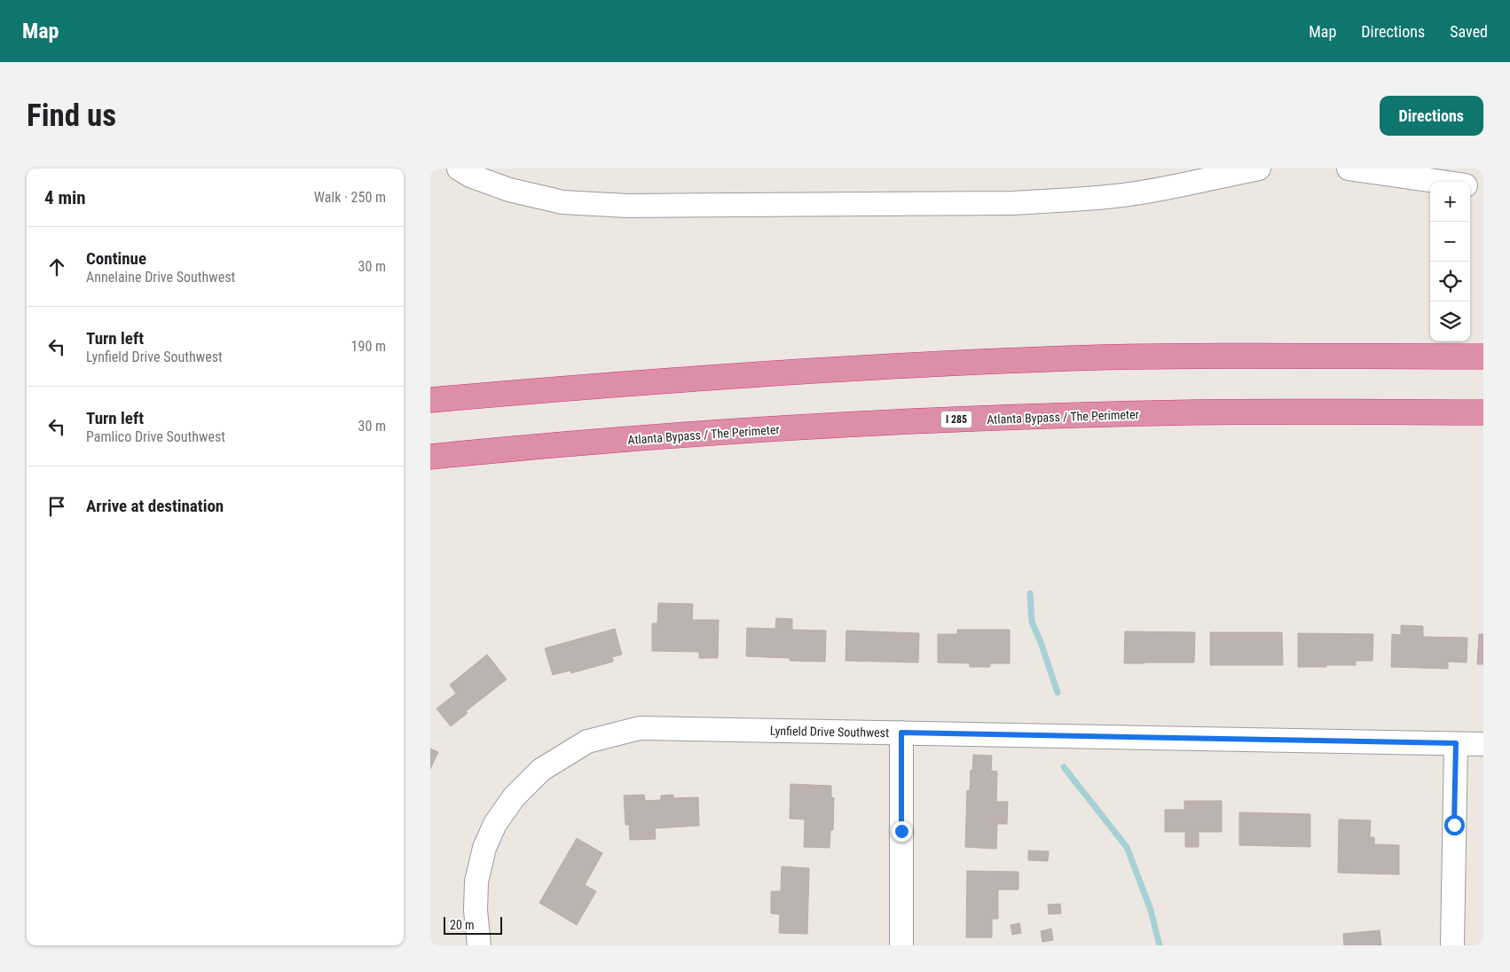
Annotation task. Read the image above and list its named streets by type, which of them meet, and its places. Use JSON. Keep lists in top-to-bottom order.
{
  "streets": {
    "highway": ["Atlanta Bypass / The Perimeter", "I 285"],
    "street": ["Lynfield Drive Southwest"]
  },
  "scale_bar": "20 m",
  "page": {
    "header": "Map",
    "nav": ["Map", "Directions", "Saved"],
    "buttons": "Directions",
    "title": "Find us",
    "heading": ["4 min", "Walk · 250 m"],
    "map_buttons": ["+", "−"],
    "list": [
      ["Continue", "Annelaine Drive Southwest", "30 m"],
      ["Turn left", "Lynfield Drive Southwest", "190 m"],
      ["Turn left", "Pamlico Drive Southwest", "30 m"],
      "Arrive at destination"
    ],
    "scale": "20 m"
  }
}
